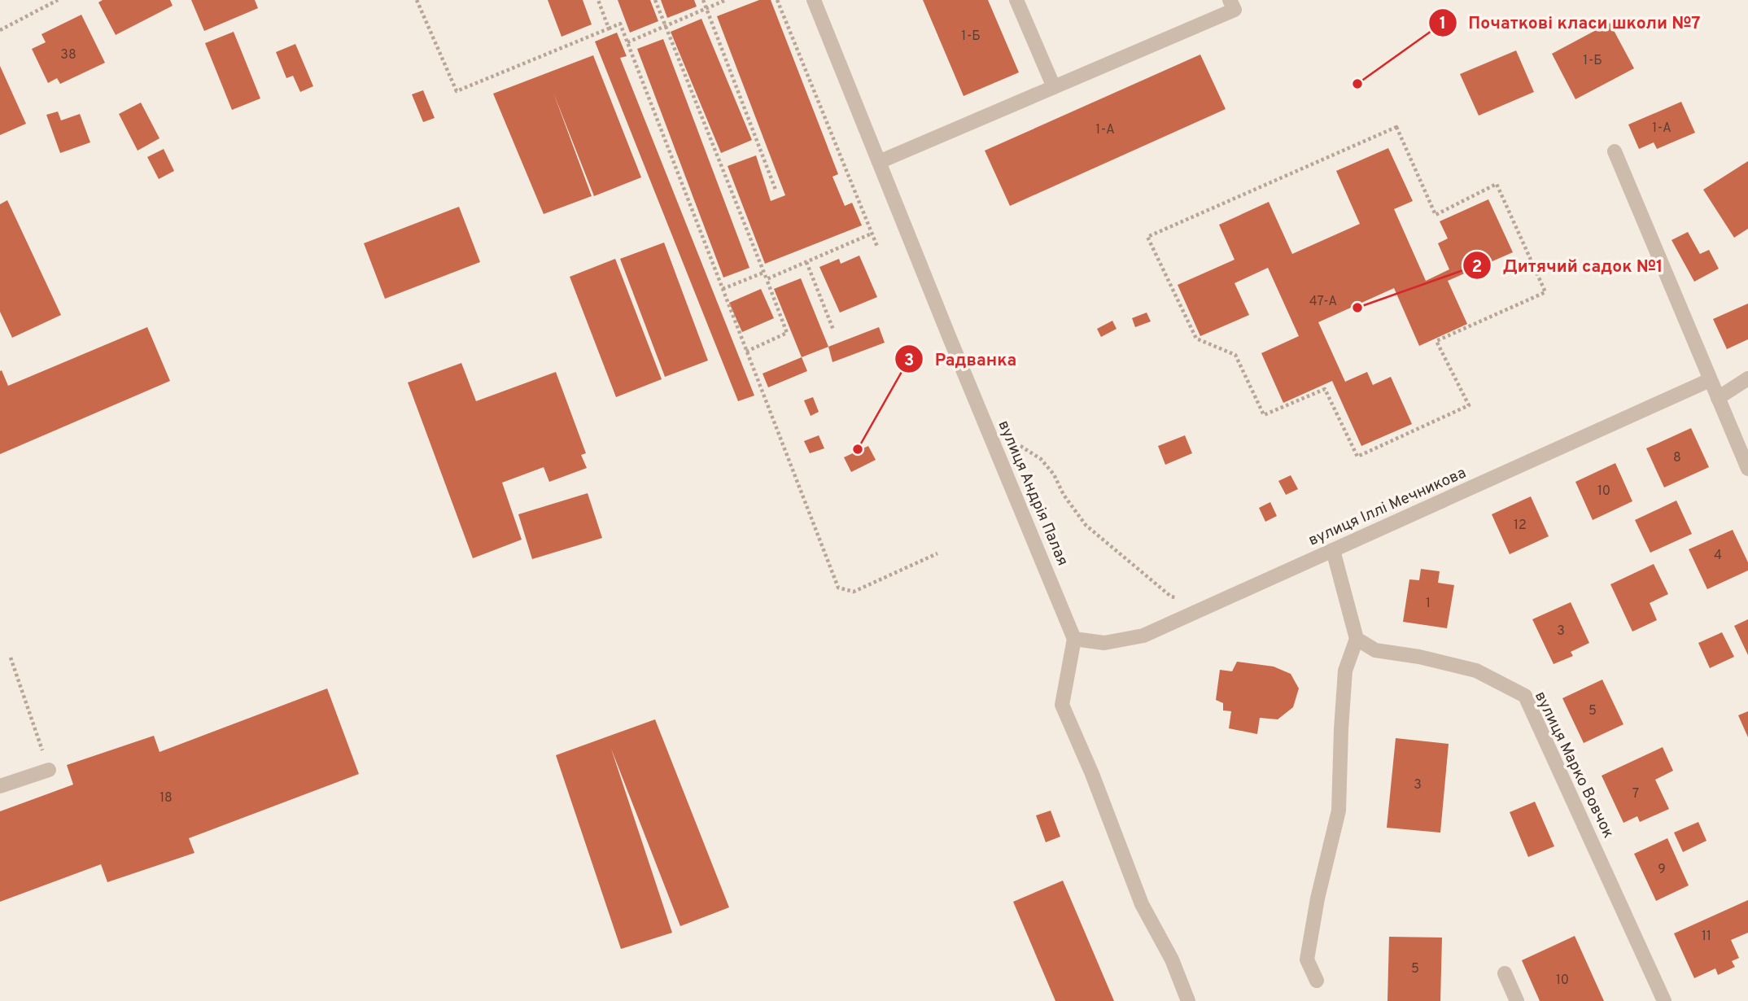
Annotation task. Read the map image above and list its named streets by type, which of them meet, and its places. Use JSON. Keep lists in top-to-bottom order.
{
  "streets": {
    "street": ["вулиця Андрія Палая", "вулиця Іллі Мечникова", "вулиця Марко Вовчок"]
  },
  "crossings": [
    ["вулиця Андрія Палая", "вулиця Іллі Мечникова"]
  ],
  "places": ["Початкові класи школи №7", "Дитячий садок №1", "Радванка"],
  "house_numbers": [
    "1-Б",
    "38",
    "1-Б",
    "1-А",
    "1-А",
    "47-А",
    "8",
    "10",
    "12",
    "4",
    "1",
    "3",
    "5",
    "3",
    "7",
    "18",
    "9",
    "11",
    "5",
    "10"
  ]
}
